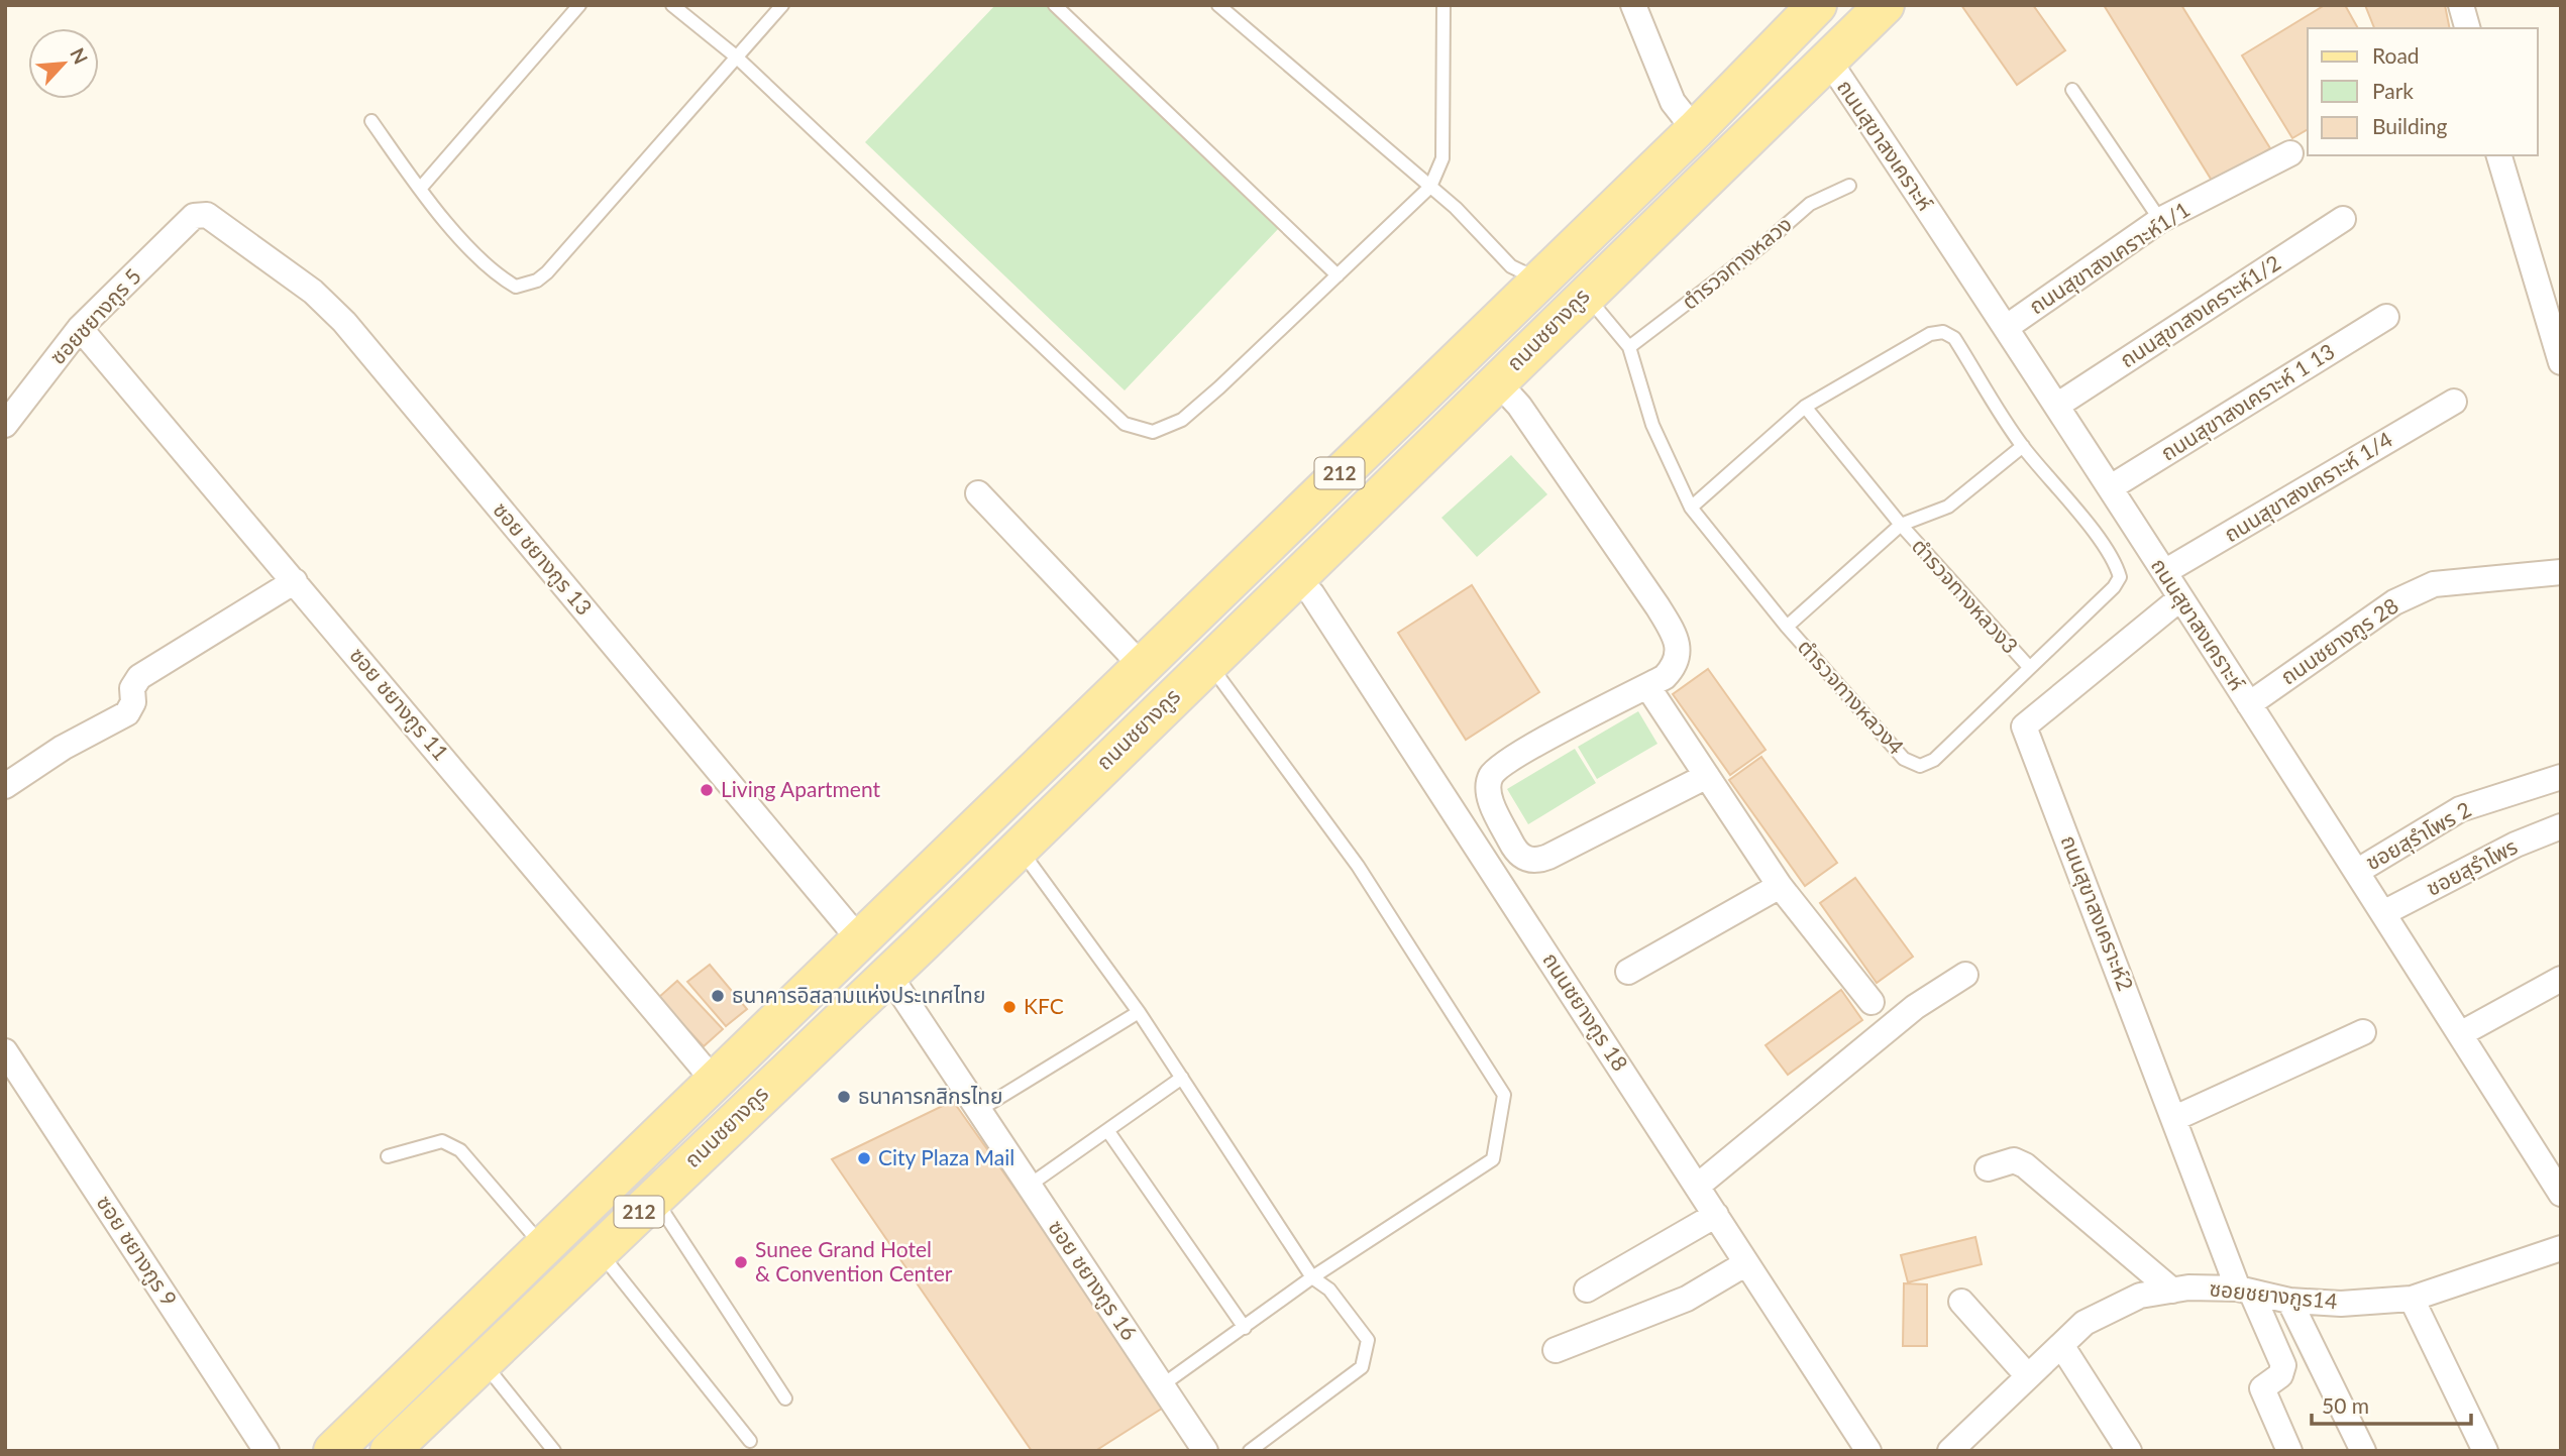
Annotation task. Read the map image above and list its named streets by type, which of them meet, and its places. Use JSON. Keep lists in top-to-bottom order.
{
  "streets": {
    "main road": ["ถนนชยางกูร", "212"],
    "street": [
      "ถนนสุขาสงเคราะห์",
      "ถนนสุขาสงเคราะห์1/1",
      "ถนนสุขาสงเคราะห์1/2",
      "ซอยชยางกูร 5",
      "ถนนสุขาสงเคราะห์ 1 13",
      "ถนนสุขาสงเคราะห์ 1/4",
      "ซอย ชยางกูร 13",
      "ถนนชยางกูร 28",
      "ซอย ชยางกูร 11",
      "ชอยสุรำโพร 2",
      "ชอยสุรำโพร",
      "ถนนสุขาสงเคราะห์2",
      "ถนนชยางกูร 18",
      "ซอย ชยางกูร 9",
      "ซอย ชยางกูร 16",
      "ซอยชยางกูร14"
    ],
    "lane": ["ตำรวจทางหลวง", "ตำรวจทางหลวง3", "ตำรวจทางหลวง4"]
  },
  "crossings": [
    ["ถนนสุขาสงเคราะห์", "ถนนสุขาสงเคราะห์1/1"],
    ["ถนนสุขาสงเคราะห์", "ถนนสุขาสงเคราะห์1/2"],
    ["ถนนสุขาสงเคราะห์", "ถนนชยางกูร"],
    ["ถนนสุขาสงเคราะห์", "ถนนสุขาสงเคราะห์ 1 13"],
    ["ถนนสุขาสงเคราะห์", "ถนนสุขาสงเคราะห์ 1/4"],
    ["ถนนสุขาสงเคราะห์", "ถนนชยางกูร 28"],
    ["ถนนสุขาสงเคราะห์", "ชอยสุรำโพร 2"],
    ["ถนนสุขาสงเคราะห์", "ชอยสุรำโพร"],
    ["ถนนสุขาสงเคราะห์", "ถนนสุขาสงเคราะห์2"],
    ["ซอยชยางกูร 5", "ซอย ชยางกูร 13"],
    ["ซอยชยางกูร 5", "ซอย ชยางกูร 11"],
    ["ถนนชยางกูร", "ซอย ชยางกูร 13"],
    ["ถนนชยางกูร", "ซอย ชยางกูร 11"],
    ["ถนนชยางกูร", "ถนนชยางกูร 18"],
    ["ถนนชยางกูร", "ซอย ชยางกูร 16"],
    ["ตำรวจทางหลวง3", "ตำรวจทางหลวง4"],
    ["ถนนสุขาสงเคราะห์2", "ซอยชยางกูร14"]
  ],
  "places": [
    "Living Apartment",
    "ธนาคารอิสลามแห่งประเทศไทย",
    "KFC",
    "ธนาคารกสิกรไทย",
    "City Plaza Mail",
    "Sunee Grand Hotel & Convention Center"
  ],
  "legend": ["Road", "Park", "Building"],
  "scale_bar": "50 m",
  "north": "top right"
}
